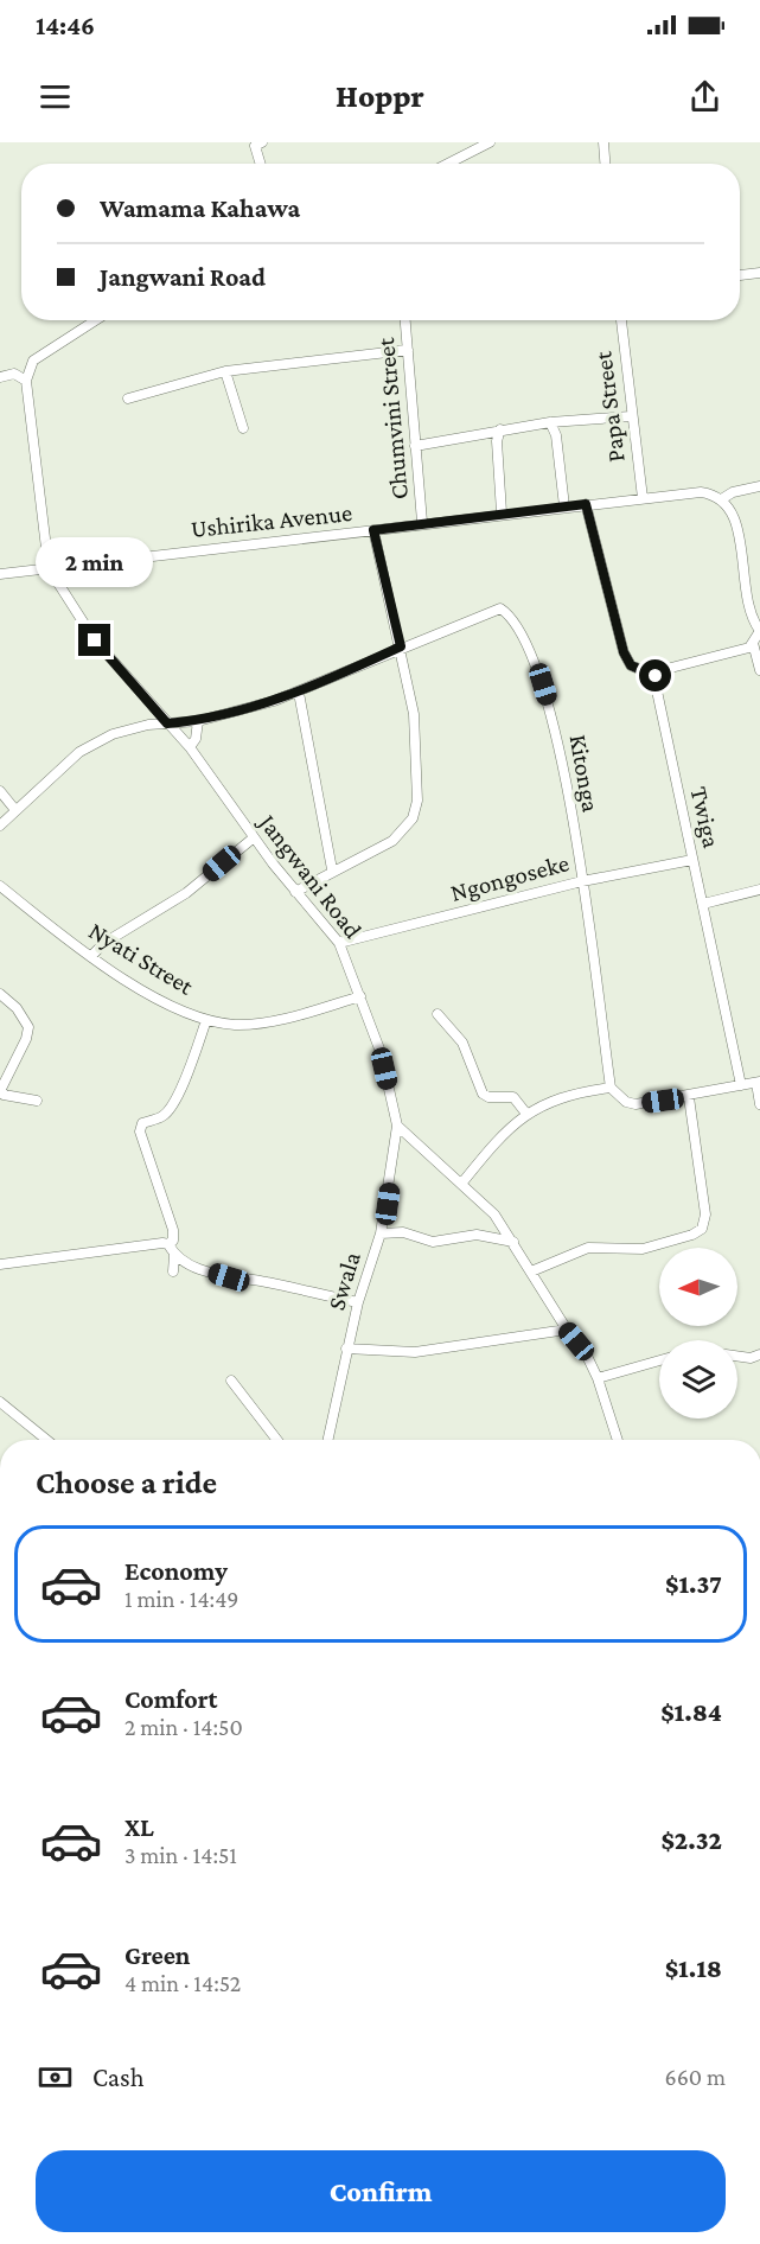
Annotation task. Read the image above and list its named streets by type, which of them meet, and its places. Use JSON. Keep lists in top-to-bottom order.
{
  "streets": {
    "street": [
      "Papa Street",
      "Chumvini Street",
      "Ushirika Avenue",
      "Kitonga",
      "Twiga",
      "Jangwani Road",
      "Ngongoseke",
      "Nyati Street",
      "Swala"
    ]
  },
  "crossings": [
    ["Papa Street", "Ushirika Avenue"],
    ["Chumvini Street", "Ushirika Avenue"],
    ["Ushirika Avenue", "Jangwani Road"],
    ["Kitonga", "Jangwani Road"],
    ["Kitonga", "Ngongoseke"],
    ["Twiga", "Ngongoseke"],
    ["Jangwani Road", "Ngongoseke"],
    ["Jangwani Road", "Nyati Street"],
    ["Jangwani Road", "Swala"]
  ],
  "north": "left",
  "page": {
    "status": "14:46",
    "header": "Hoppr",
    "banner": ["Wamama Kahawa", "Jangwani Road"],
    "bubble": "2 min",
    "heading": "Choose a ride",
    "list": [
      {
        "name": "Economy",
        "note": "1 min · 14:49",
        "value": "$1.37"
      },
      {
        "name": "Comfort",
        "note": "2 min · 14:50",
        "value": "$1.84"
      },
      {
        "name": "XL",
        "note": "3 min · 14:51",
        "value": "$2.32"
      },
      {
        "name": "Green",
        "note": "4 min · 14:52",
        "value": "$1.18"
      }
    ],
    "pay": ["Cash", "660 m"],
    "buttons": "Confirm"
  }
}
